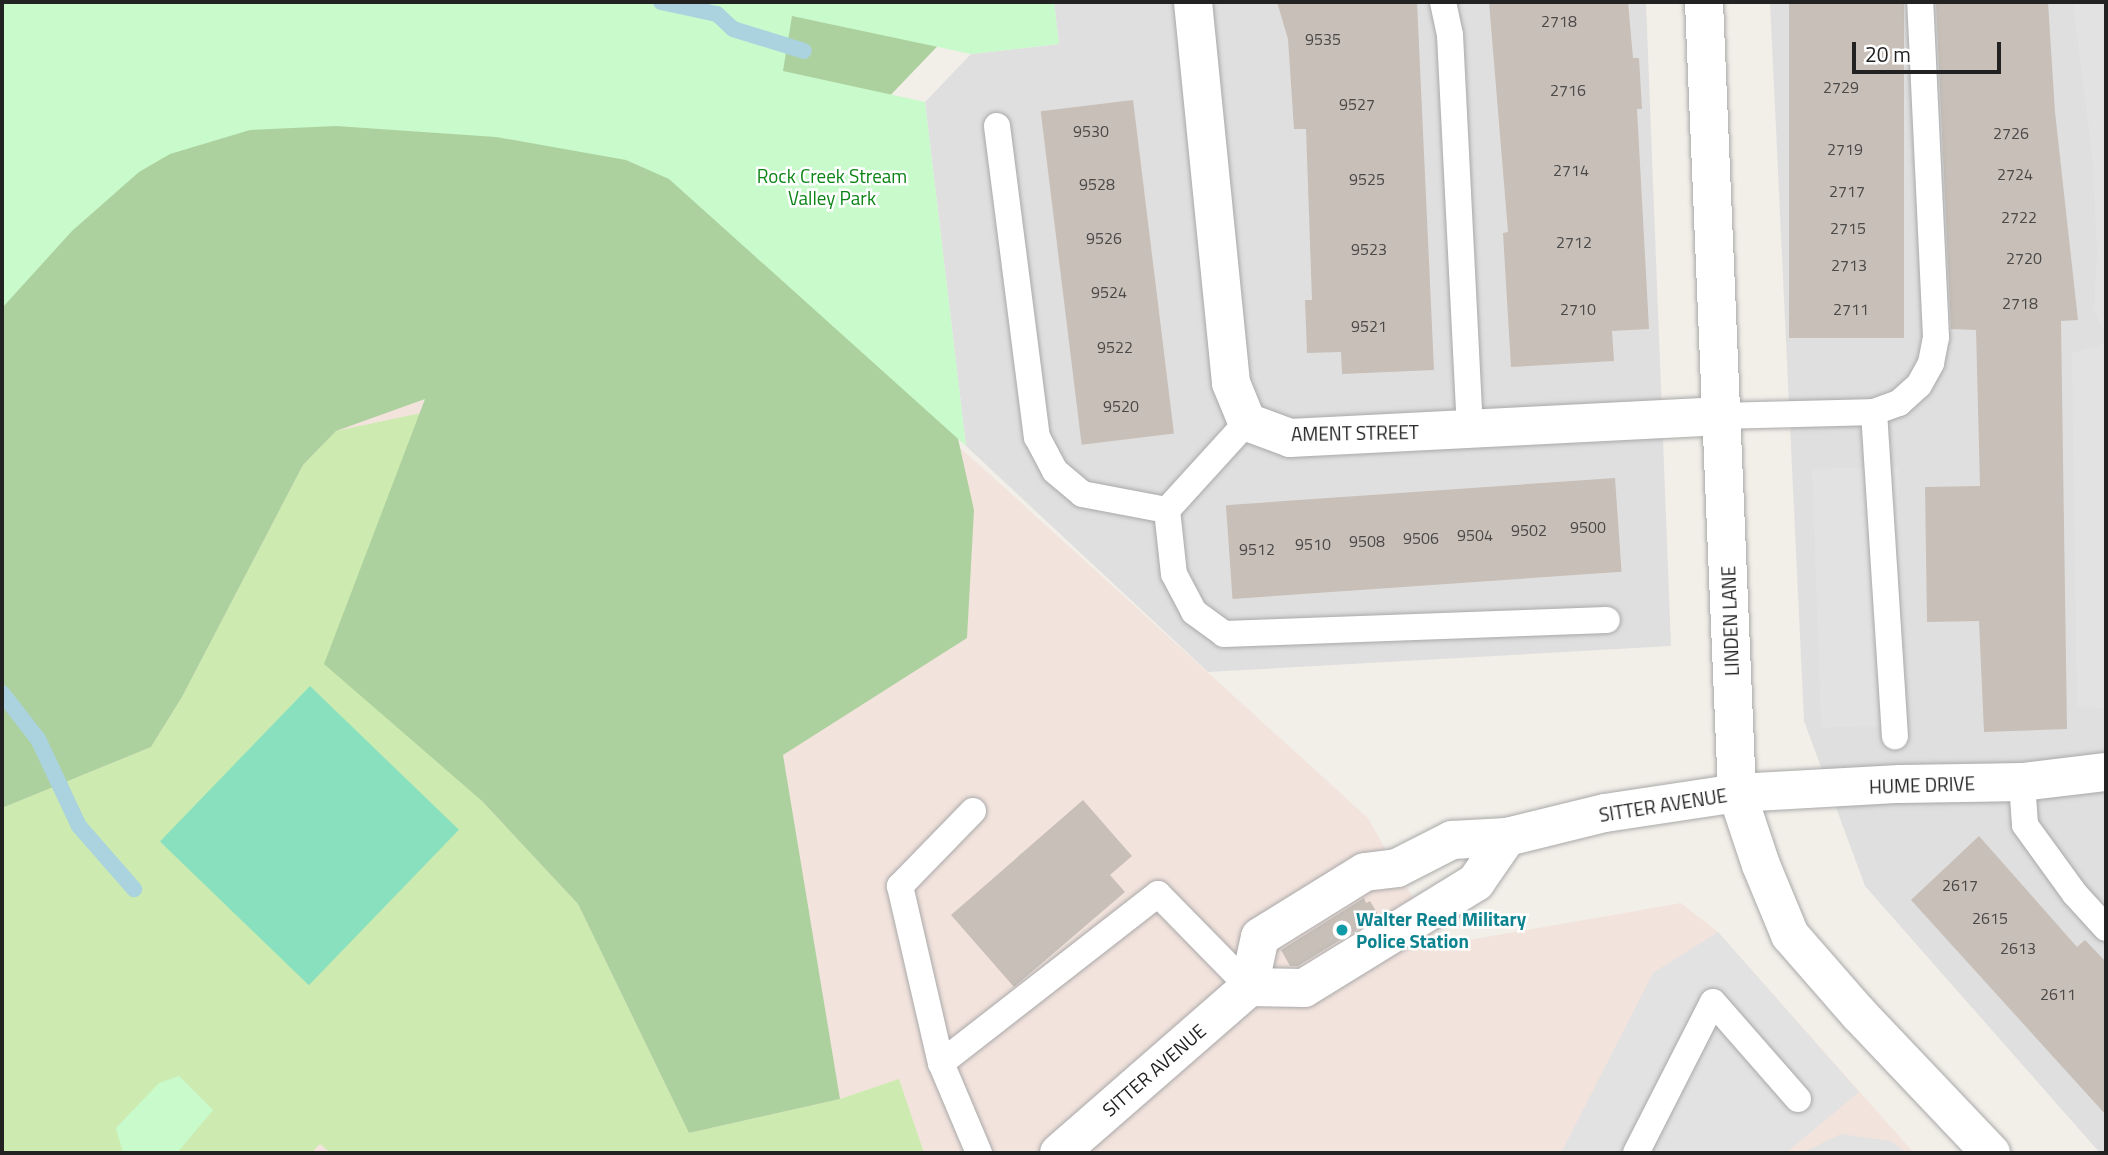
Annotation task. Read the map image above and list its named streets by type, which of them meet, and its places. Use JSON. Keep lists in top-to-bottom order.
{
  "streets": {
    "street": [
      "AMENT STREET",
      "LINDEN LANE",
      "HUME DRIVE",
      "SITTER AVENUE"
    ]
  },
  "crossings": [
    ["AMENT STREET", "LINDEN LANE"],
    ["LINDEN LANE", "HUME DRIVE"],
    ["LINDEN LANE", "SITTER AVENUE"],
    ["HUME DRIVE", "SITTER AVENUE"]
  ],
  "parks": ["Rock Creek Stream Valley Park"],
  "places": ["Walter Reed Military Police Station"],
  "house_numbers": [
    "2718",
    "9535",
    "2729",
    "2716",
    "9527",
    "9530",
    "2726",
    "2719",
    "2714",
    "2724",
    "9525",
    "9528",
    "2717",
    "2722",
    "2715",
    "9526",
    "2712",
    "9523",
    "2720",
    "2713",
    "9524",
    "2718",
    "2710",
    "2711",
    "9521",
    "9522",
    "9520",
    "9500",
    "9502",
    "9504",
    "9506",
    "9508",
    "9510",
    "9512",
    "2617",
    "2615",
    "2613",
    "2611"
  ],
  "scale_bar": "20 m"
}
